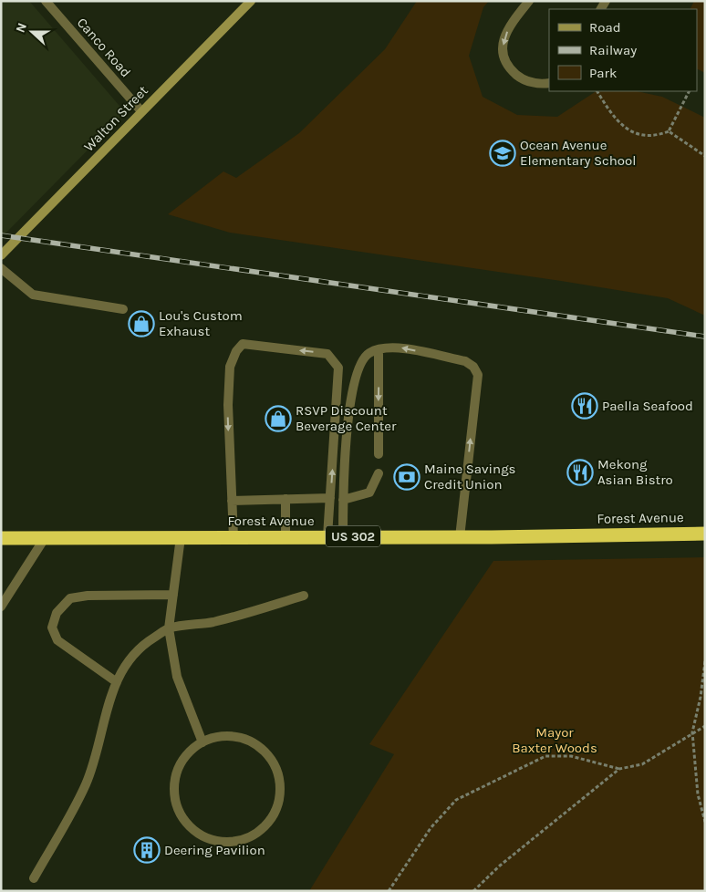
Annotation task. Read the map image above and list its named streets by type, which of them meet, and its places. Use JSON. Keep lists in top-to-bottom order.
{
  "streets": {
    "highway": ["Forest Avenue", "US 302"],
    "street": ["Canco Road", "Walton Street"]
  },
  "crossings": [
    ["Canco Road", "Walton Street"]
  ],
  "parks": ["Mayor Baxter Woods"],
  "places": {
    "school or university": ["Ocean Avenue Elementary School"],
    "shop": ["Lou's Custom Exhaust", "RSVP Discount Beverage Center"],
    "restaurant": ["Paella Seafood", "Mekong Asian Bistro"],
    "bank": ["Maine Savings Credit Union"],
    "building": ["Deering Pavilion"]
  },
  "legend": ["Road", "Railway", "Park"],
  "north": "left"
}
